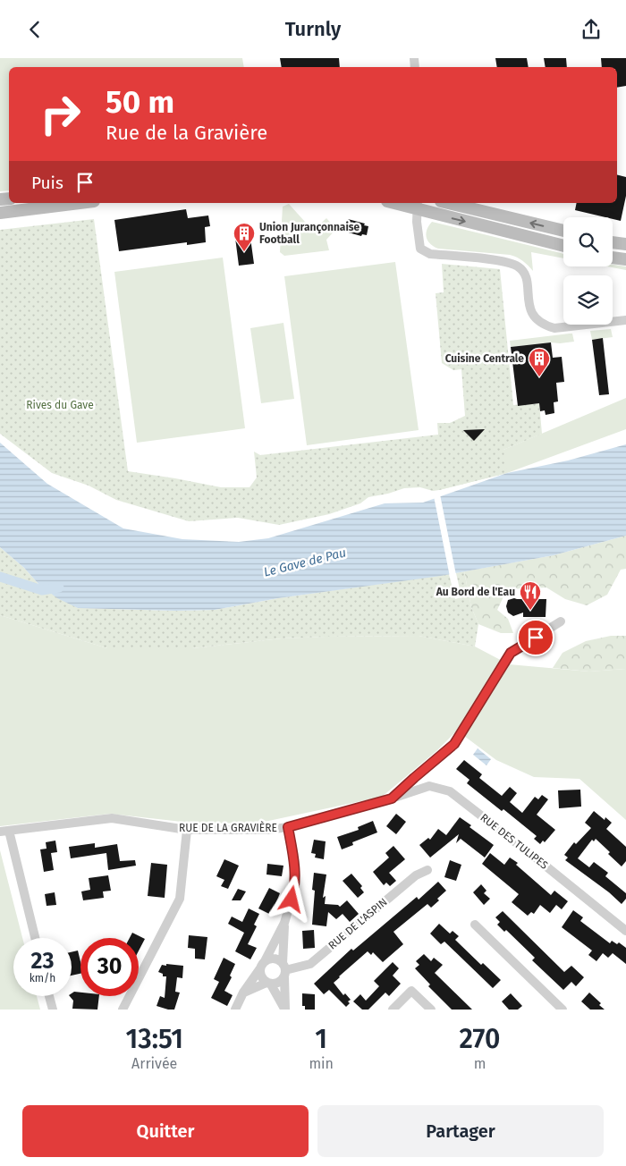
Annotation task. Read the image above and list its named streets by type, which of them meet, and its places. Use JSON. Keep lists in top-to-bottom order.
{
  "streets": {
    "street": ["RUE DE LA GRAVIÈRE", "RUE DES TULIPES", "RUE DE L'ASPIN"]
  },
  "crossings": [
    ["RUE DE LA GRAVIÈRE", "RUE DES TULIPES"]
  ],
  "water": ["Le Gave de Pau"],
  "parks": ["Rives du Gave"],
  "places": {
    "building": ["Union Jurançonnaise Football", "Cuisine Centrale"],
    "restaurant": ["Au Bord de l'Eau"]
  },
  "page": {
    "header": "Turnly",
    "turn": ["50 m", "Rue de la Gravière"],
    "then": "Puis",
    "speed": "23 km/h",
    "limit": "30",
    "eta": [
      "13:51",
      "Arrivée",
      "1",
      "min",
      "270",
      "m"
    ],
    "buttons": ["Quitter", "Partager"]
  }
}
